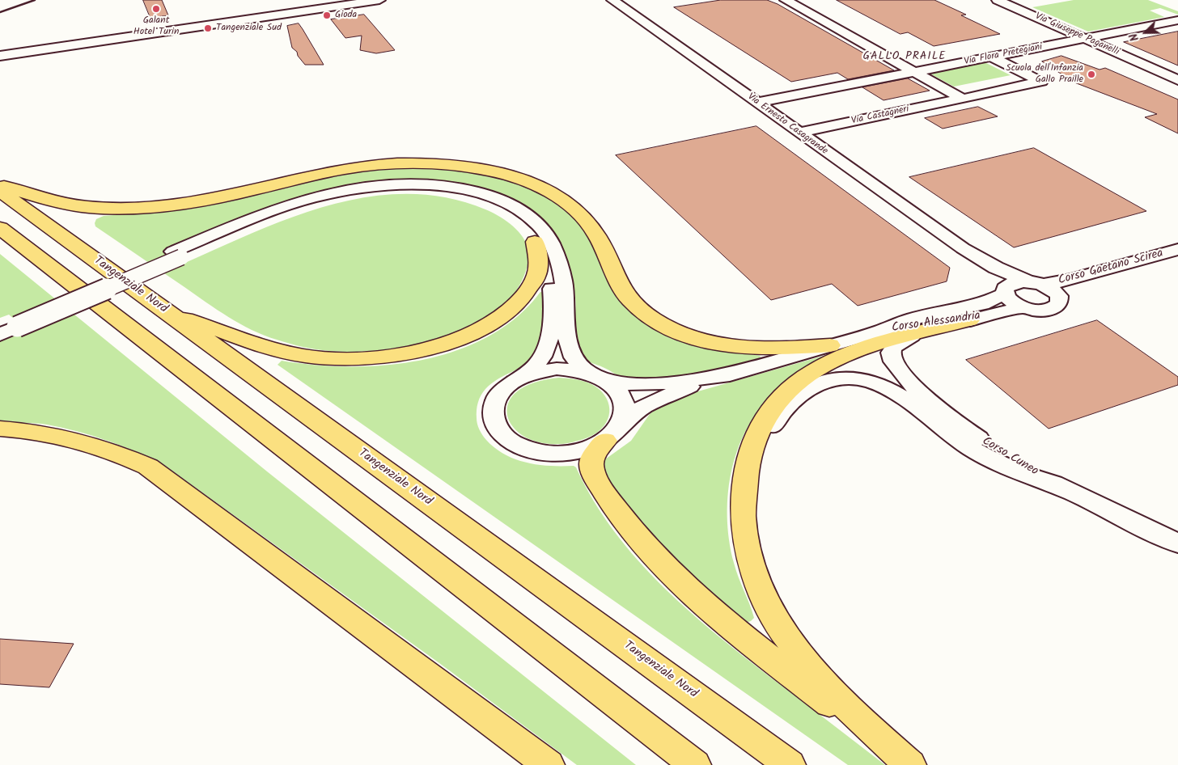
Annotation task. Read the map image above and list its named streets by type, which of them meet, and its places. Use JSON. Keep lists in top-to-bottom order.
{
  "streets": {
    "highway": ["Tangenziale Nord"],
    "street": [
      "Via Giuseppe Paganelli",
      "Via Flora Pretegiani",
      "Via Castagneri",
      "Via Ernesto Casagrande",
      "Corso Gaetano Scirea",
      "Corso Alessandria",
      "Corso Cuneo"
    ]
  },
  "crossings": [
    ["Via Giuseppe Paganelli", "Via Flora Pretegiani"],
    ["Via Flora Pretegiani", "Via Castagneri"],
    ["Via Flora Pretegiani", "Via Ernesto Casagrande"],
    ["Via Castagneri", "Via Ernesto Casagrande"],
    ["Via Ernesto Casagrande", "Corso Gaetano Scirea"],
    ["Via Ernesto Casagrande", "Corso Alessandria"],
    ["Corso Gaetano Scirea", "Corso Alessandria"]
  ],
  "districts": ["GALLO PRAILE"],
  "places": [
    "Galant Hotel Turin",
    "Gioda",
    "Tangenziale Sud",
    "Scuola dell'Infanzia Gallo Praille"
  ],
  "north": "bottom left"
}
